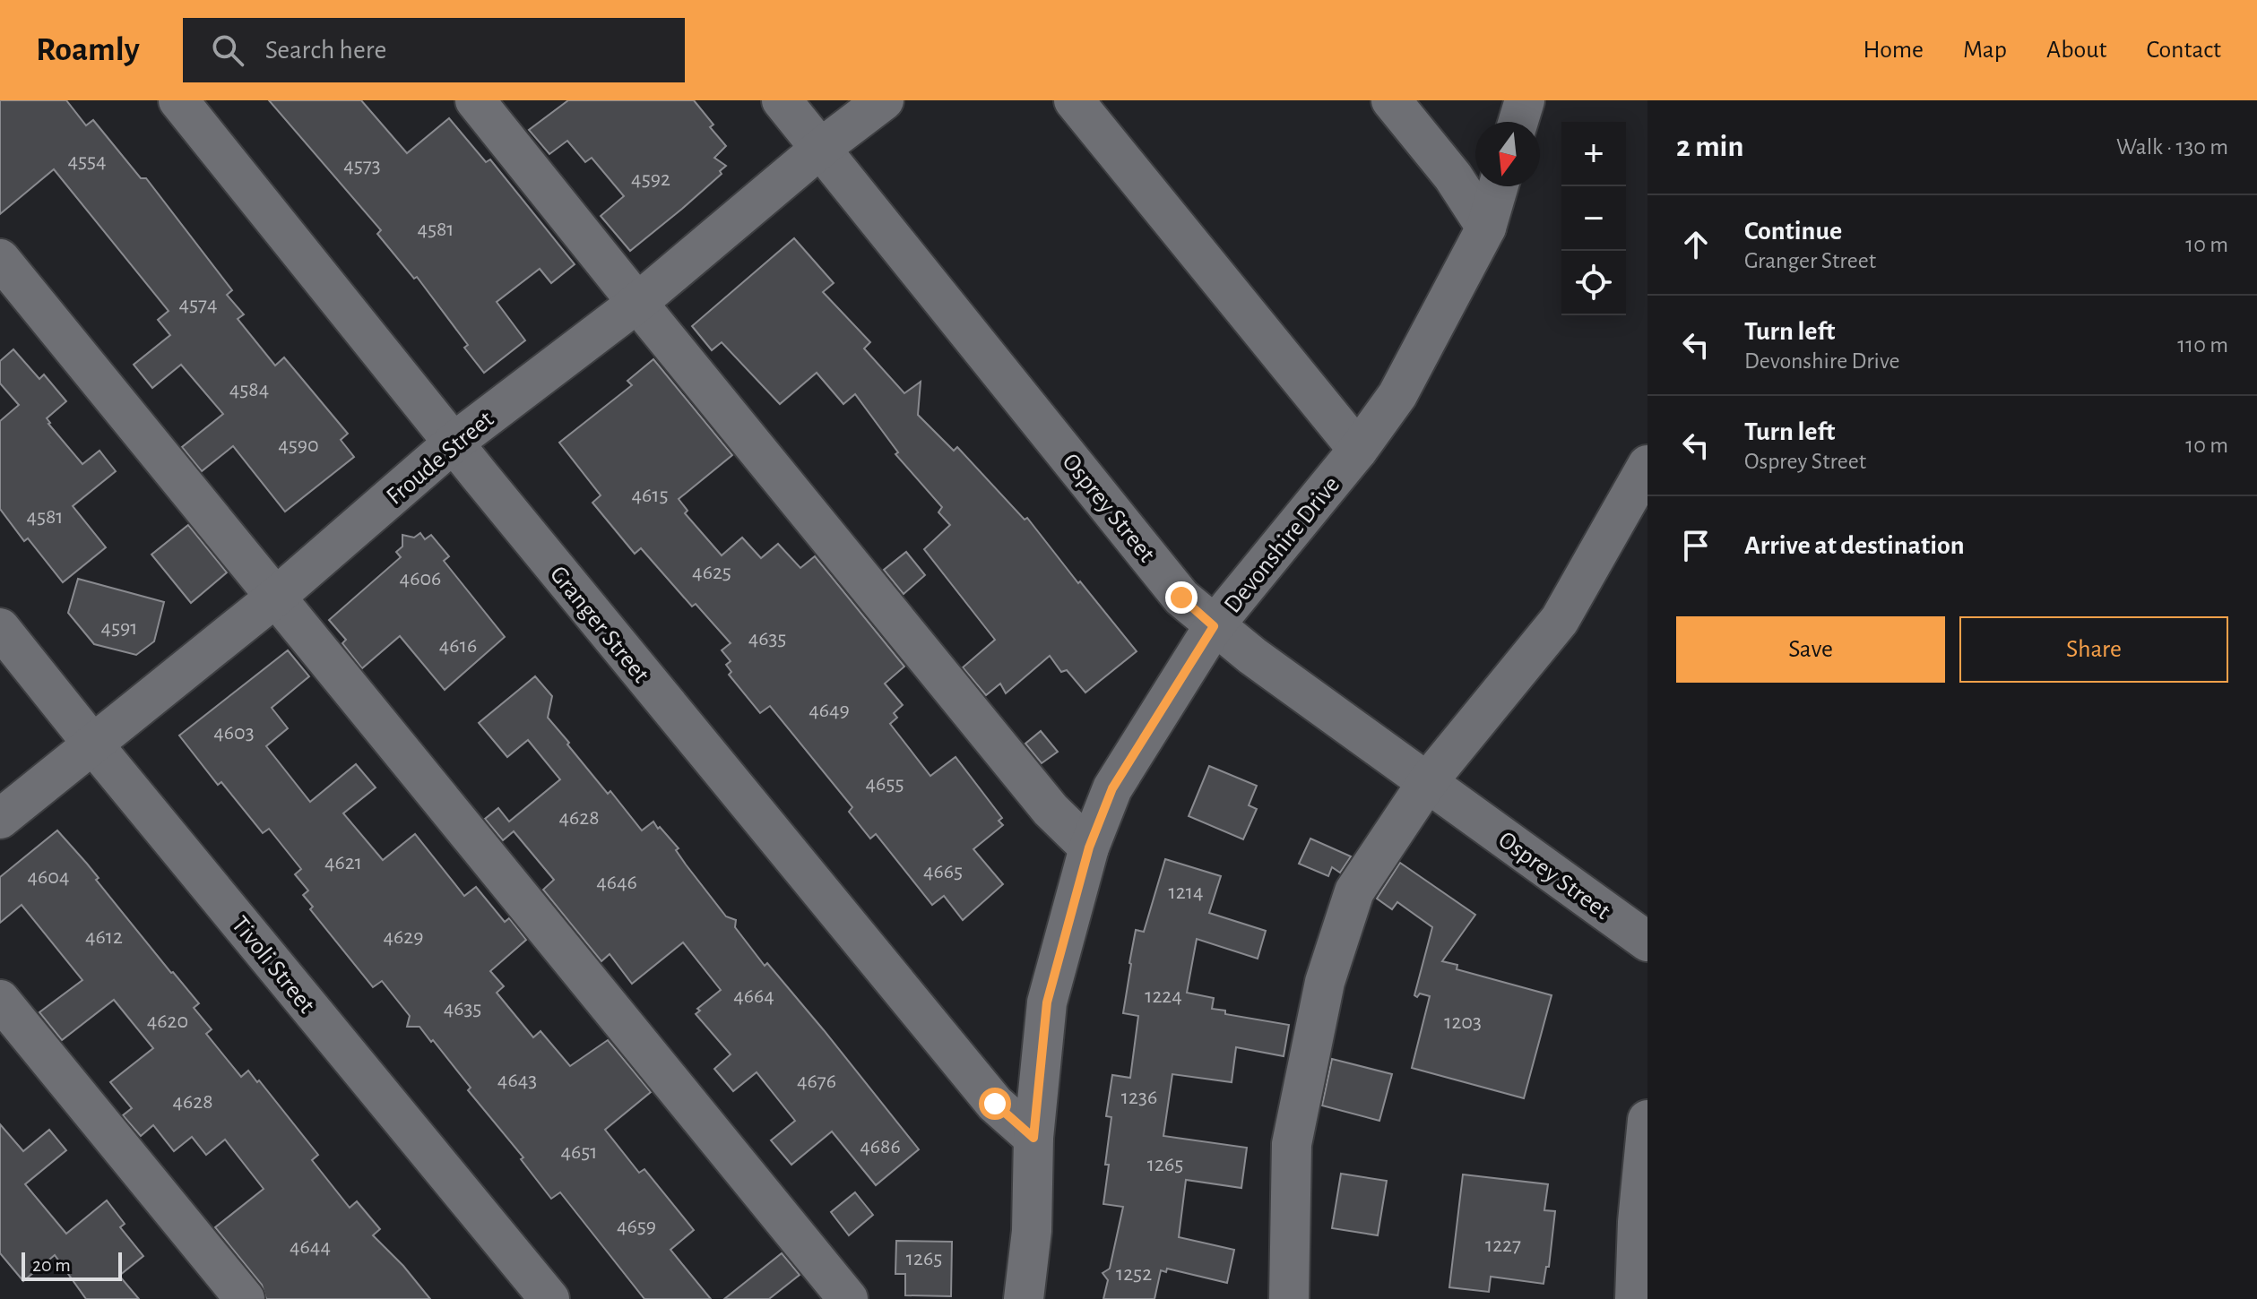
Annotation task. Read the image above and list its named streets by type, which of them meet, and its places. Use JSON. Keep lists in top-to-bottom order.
{
  "streets": {
    "street": [
      "Froude Street",
      "Osprey Street",
      "Devonshire Drive",
      "Granger Street",
      "Tivoli Street"
    ]
  },
  "crossings": [
    ["Froude Street", "Osprey Street"],
    ["Froude Street", "Granger Street"],
    ["Froude Street", "Tivoli Street"],
    ["Osprey Street", "Devonshire Drive"],
    ["Devonshire Drive", "Granger Street"]
  ],
  "house_numbers": [
    "4554",
    "4573",
    "4592",
    "4581",
    "4574",
    "4584",
    "4590",
    "4615",
    "4581",
    "4625",
    "4606",
    "4591",
    "4635",
    "4616",
    "4649",
    "4603",
    "4655",
    "4628",
    "4621",
    "4665",
    "4604",
    "4646",
    "1214",
    "4612",
    "4629",
    "4664",
    "1224",
    "4635",
    "4620",
    "1203",
    "4643",
    "4676",
    "1236",
    "4628",
    "4686",
    "4651",
    "1265",
    "4659",
    "1227",
    "4644",
    "1265",
    "1252"
  ],
  "scale_bar": "20 m",
  "north": "bottom",
  "page": {
    "header": "Roamly",
    "search": "Search here",
    "nav": [
      "Home",
      "Map",
      "About",
      "Contact"
    ],
    "heading": ["2 min", "Walk · 130 m"],
    "map_buttons": ["+", "−"],
    "list": [
      ["Continue", "Granger Street", "10 m"],
      ["Turn left", "Devonshire Drive", "110 m"],
      ["Turn left", "Osprey Street", "10 m"],
      "Arrive at destination"
    ],
    "buttons": ["Save", "Share"],
    "scale": "20 m"
  }
}
